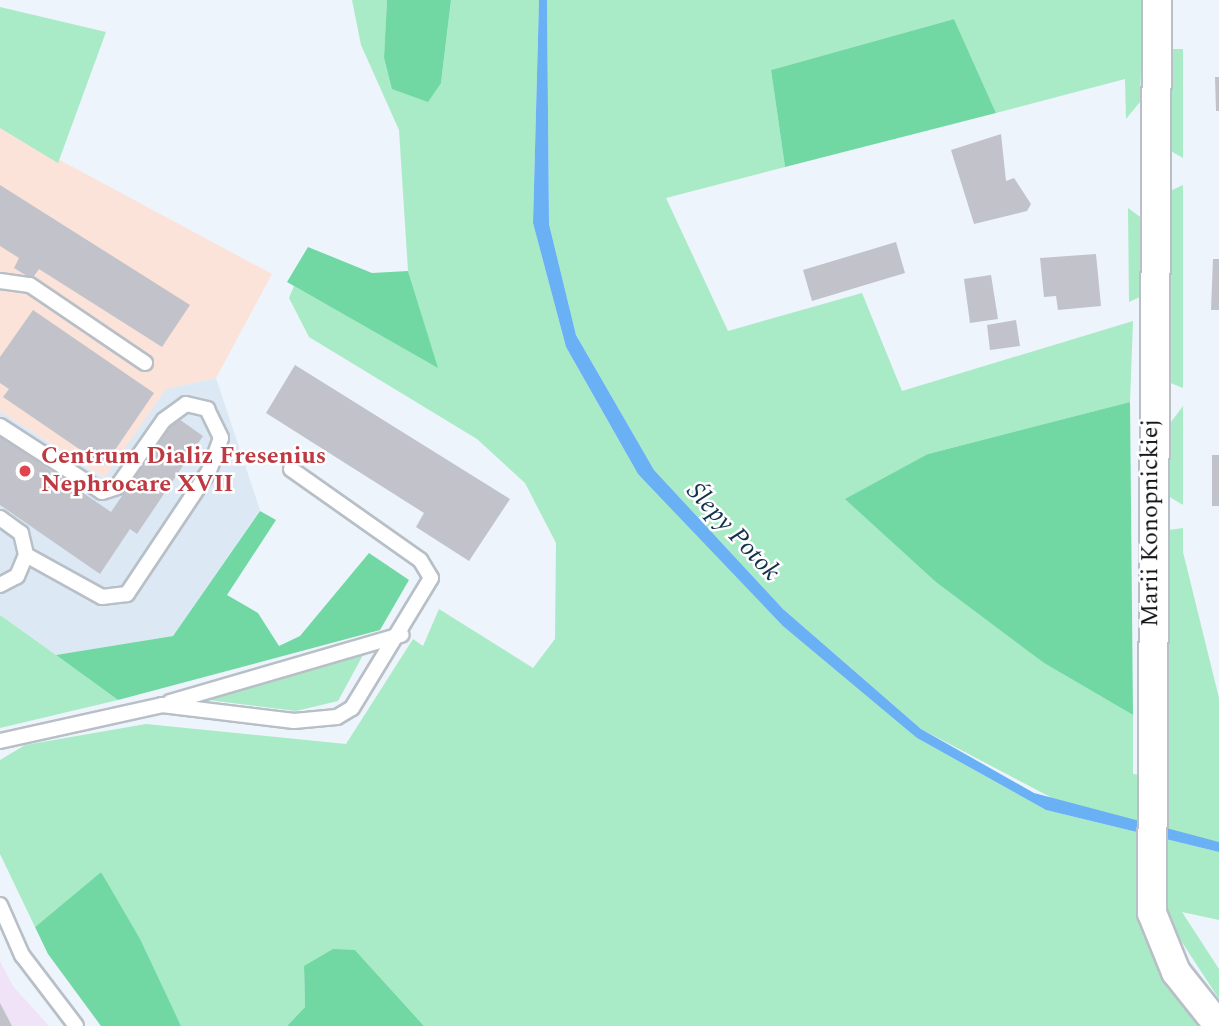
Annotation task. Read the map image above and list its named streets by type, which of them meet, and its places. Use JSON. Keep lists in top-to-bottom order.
{
  "streets": {
    "street": ["Marii Konopnickiej"]
  },
  "water": ["Ślepy Potok"],
  "places": ["Centrum Dializ Fresenius Nephrocare XVII"]
}
